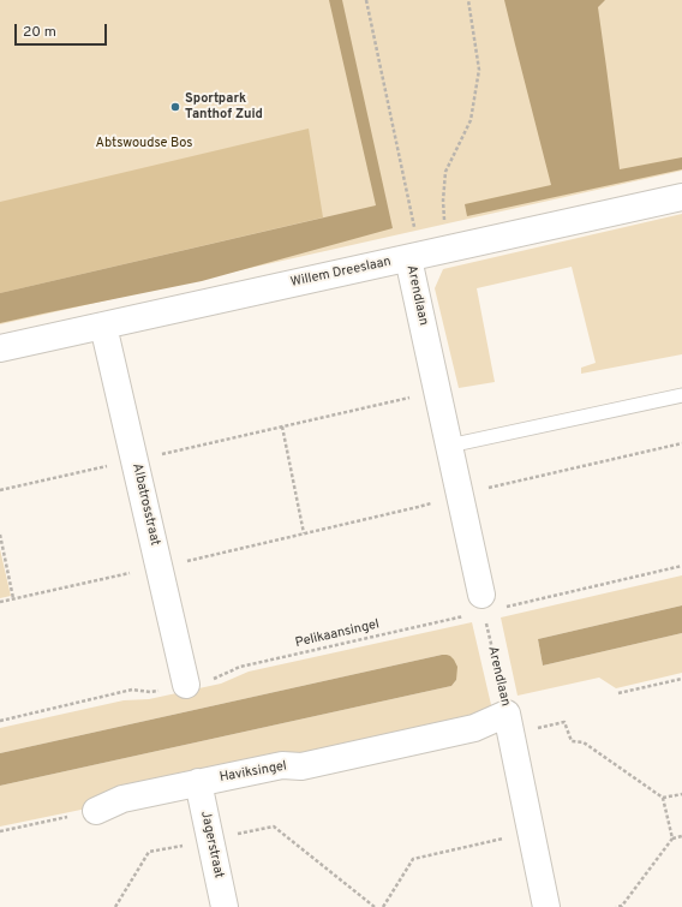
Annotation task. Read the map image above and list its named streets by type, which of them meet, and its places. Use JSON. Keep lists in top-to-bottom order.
{
  "streets": {
    "street": [
      "Willem Dreeslaan",
      "Arendlaan",
      "Albatrosstraat",
      "Haviksingel",
      "Jagerstraat"
    ],
    "path": ["Pelikaansingel"]
  },
  "crossings": [
    ["Willem Dreeslaan", "Arendlaan"],
    ["Willem Dreeslaan", "Albatrosstraat"],
    ["Arendlaan", "Pelikaansingel"],
    ["Arendlaan", "Haviksingel"],
    ["Albatrosstraat", "Pelikaansingel"],
    ["Haviksingel", "Jagerstraat"]
  ],
  "parks": ["Abtswoudse Bos"],
  "places": ["Sportpark Tanthof Zuid"],
  "scale_bar": "20 m"
}
